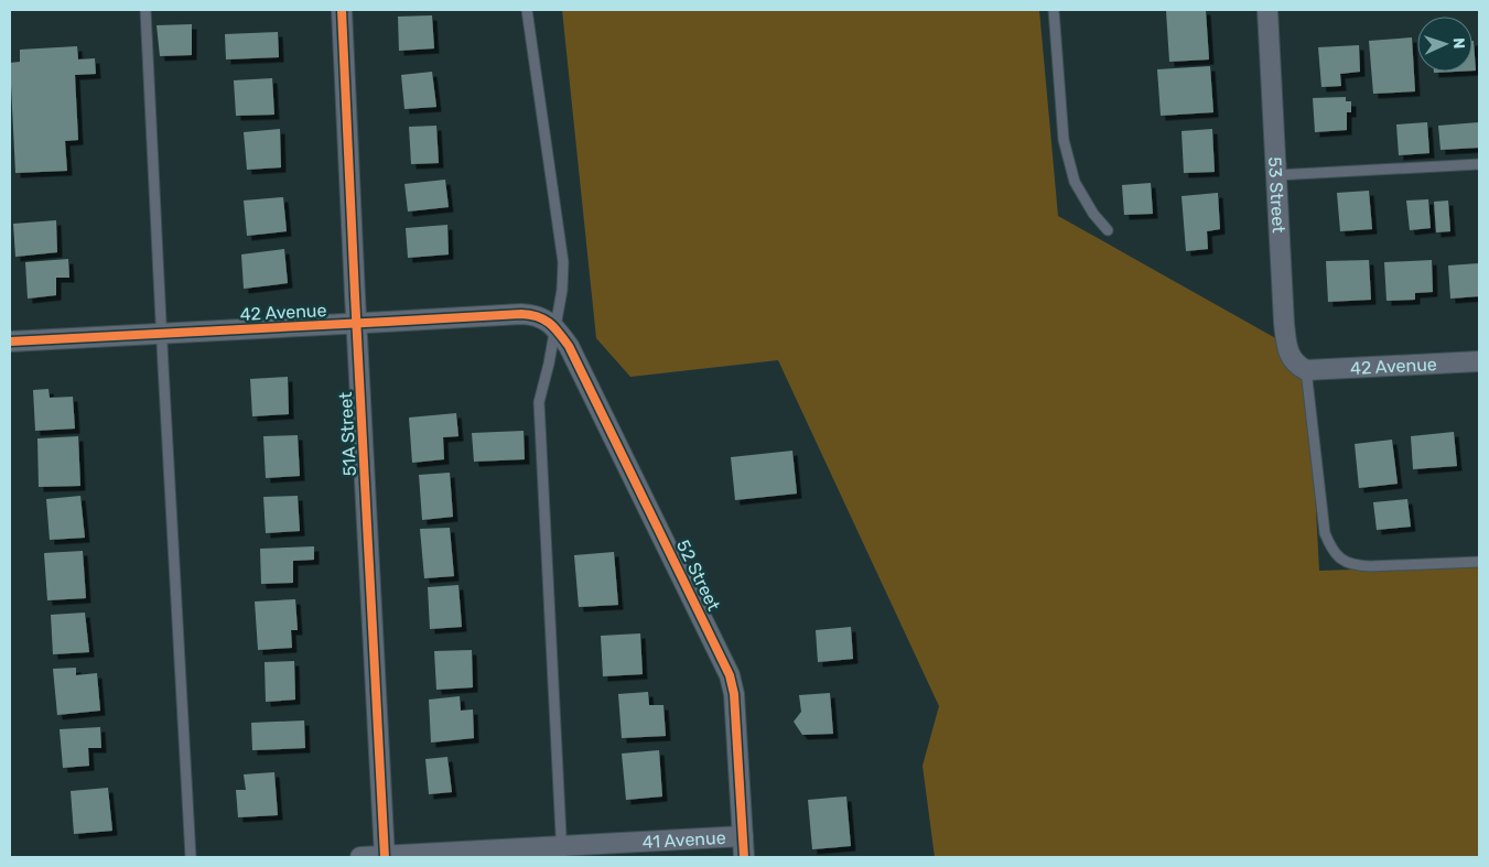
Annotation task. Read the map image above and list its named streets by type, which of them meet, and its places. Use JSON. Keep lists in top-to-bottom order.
{
  "streets": {
    "street": [
      "53 Street",
      "42 Avenue",
      "51A Street",
      "52 Street",
      "41 Avenue"
    ]
  },
  "crossings": [
    ["53 Street", "42 Avenue"],
    ["42 Avenue", "51A Street"],
    ["42 Avenue", "52 Street"],
    ["51A Street", "41 Avenue"],
    ["52 Street", "41 Avenue"]
  ],
  "north": "right"
}
